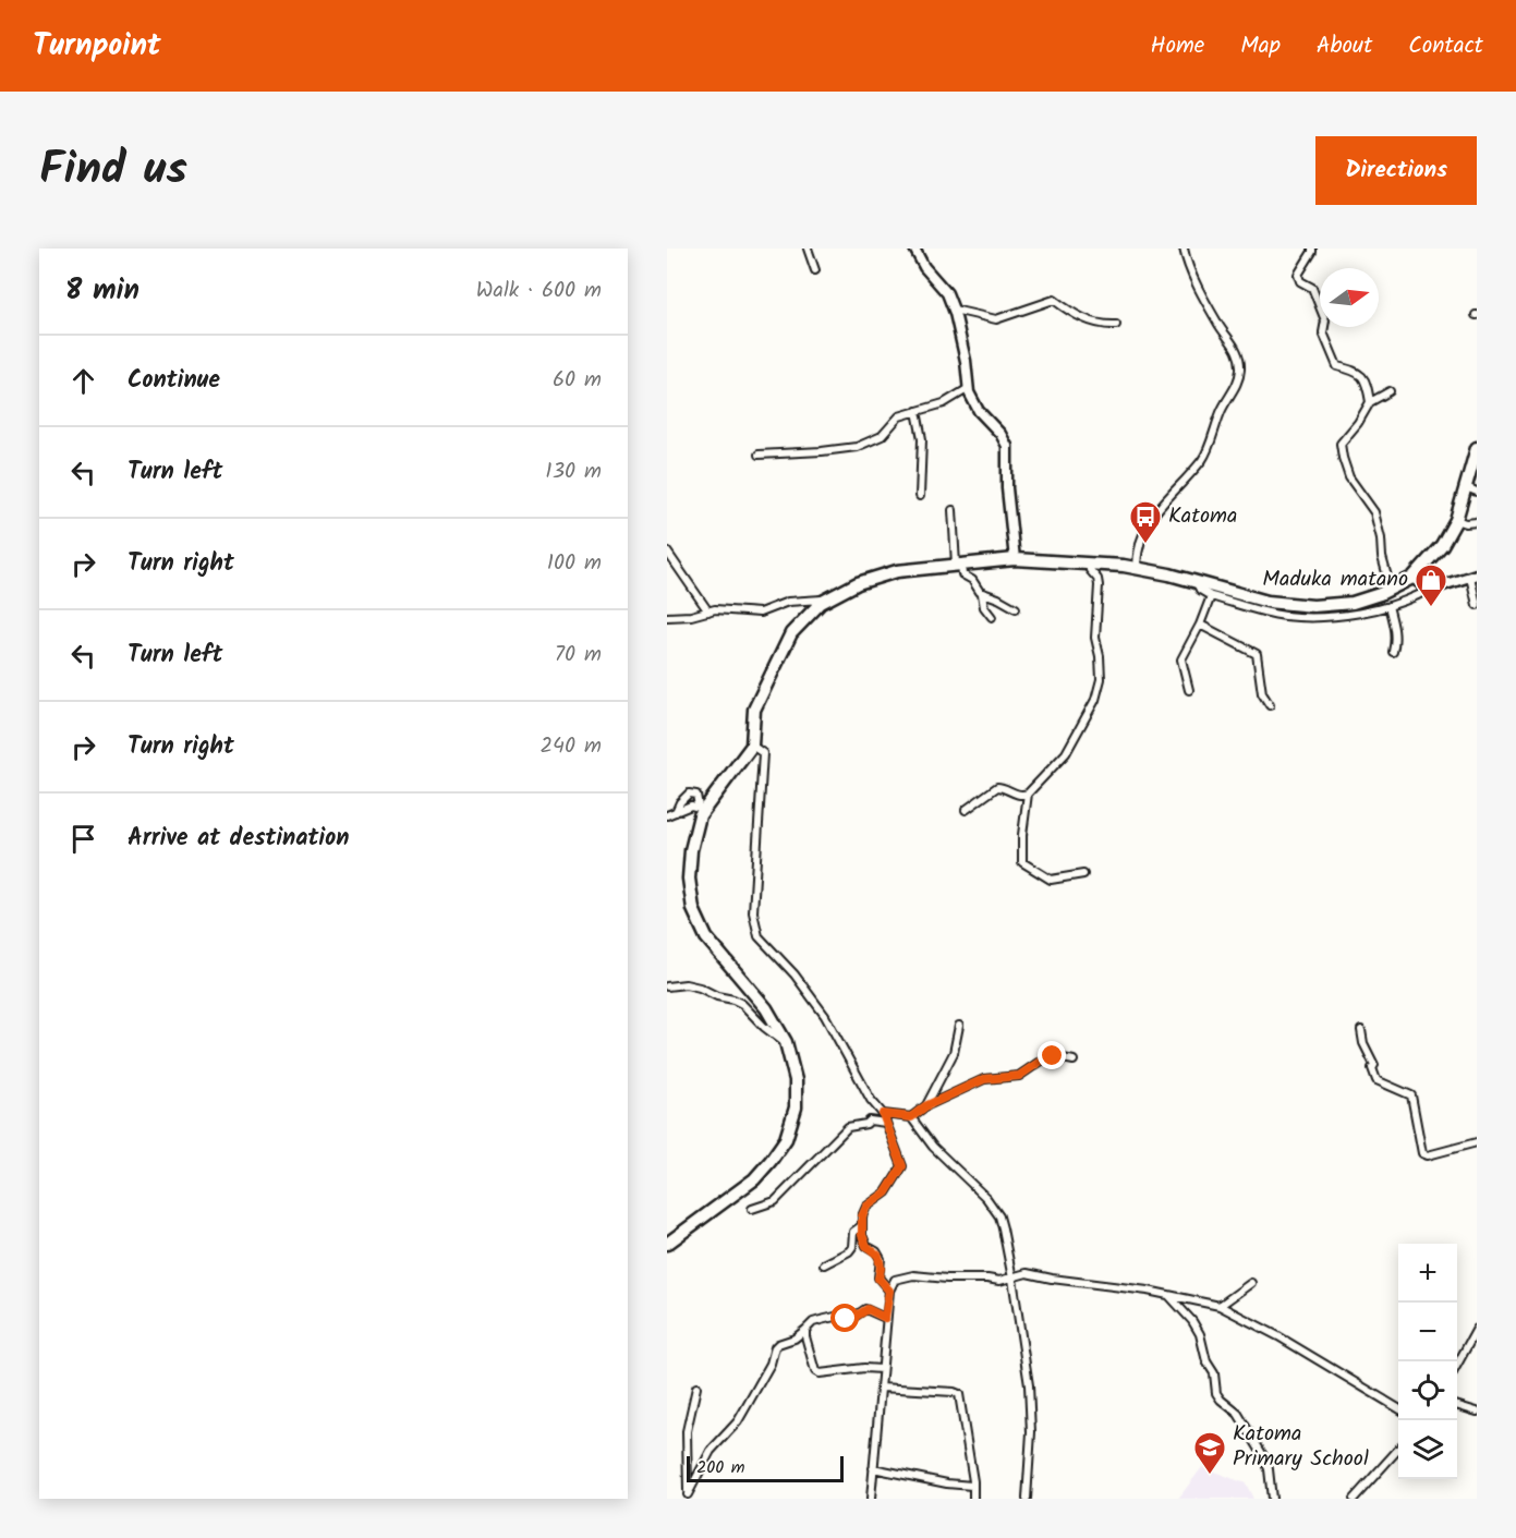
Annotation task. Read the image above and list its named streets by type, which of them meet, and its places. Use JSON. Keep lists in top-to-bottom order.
{
  "places": {
    "bus stop": ["Katoma"],
    "shop": ["Maduka matano"],
    "school or university": ["Katoma Primary School"]
  },
  "scale_bar": "200 m",
  "north": "right",
  "page": {
    "header": "Turnpoint",
    "nav": [
      "Home",
      "Map",
      "About",
      "Contact"
    ],
    "title": "Find us",
    "buttons": "Directions",
    "heading": ["8 min", "Walk · 600 m"],
    "list": [
      ["Continue", "60 m"],
      ["Turn left", "130 m"],
      ["Turn right", "100 m"],
      ["Turn left", "70 m"],
      ["Turn right", "240 m"],
      "Arrive at destination"
    ],
    "map_buttons": ["+", "−"],
    "scale": "200 m"
  }
}
